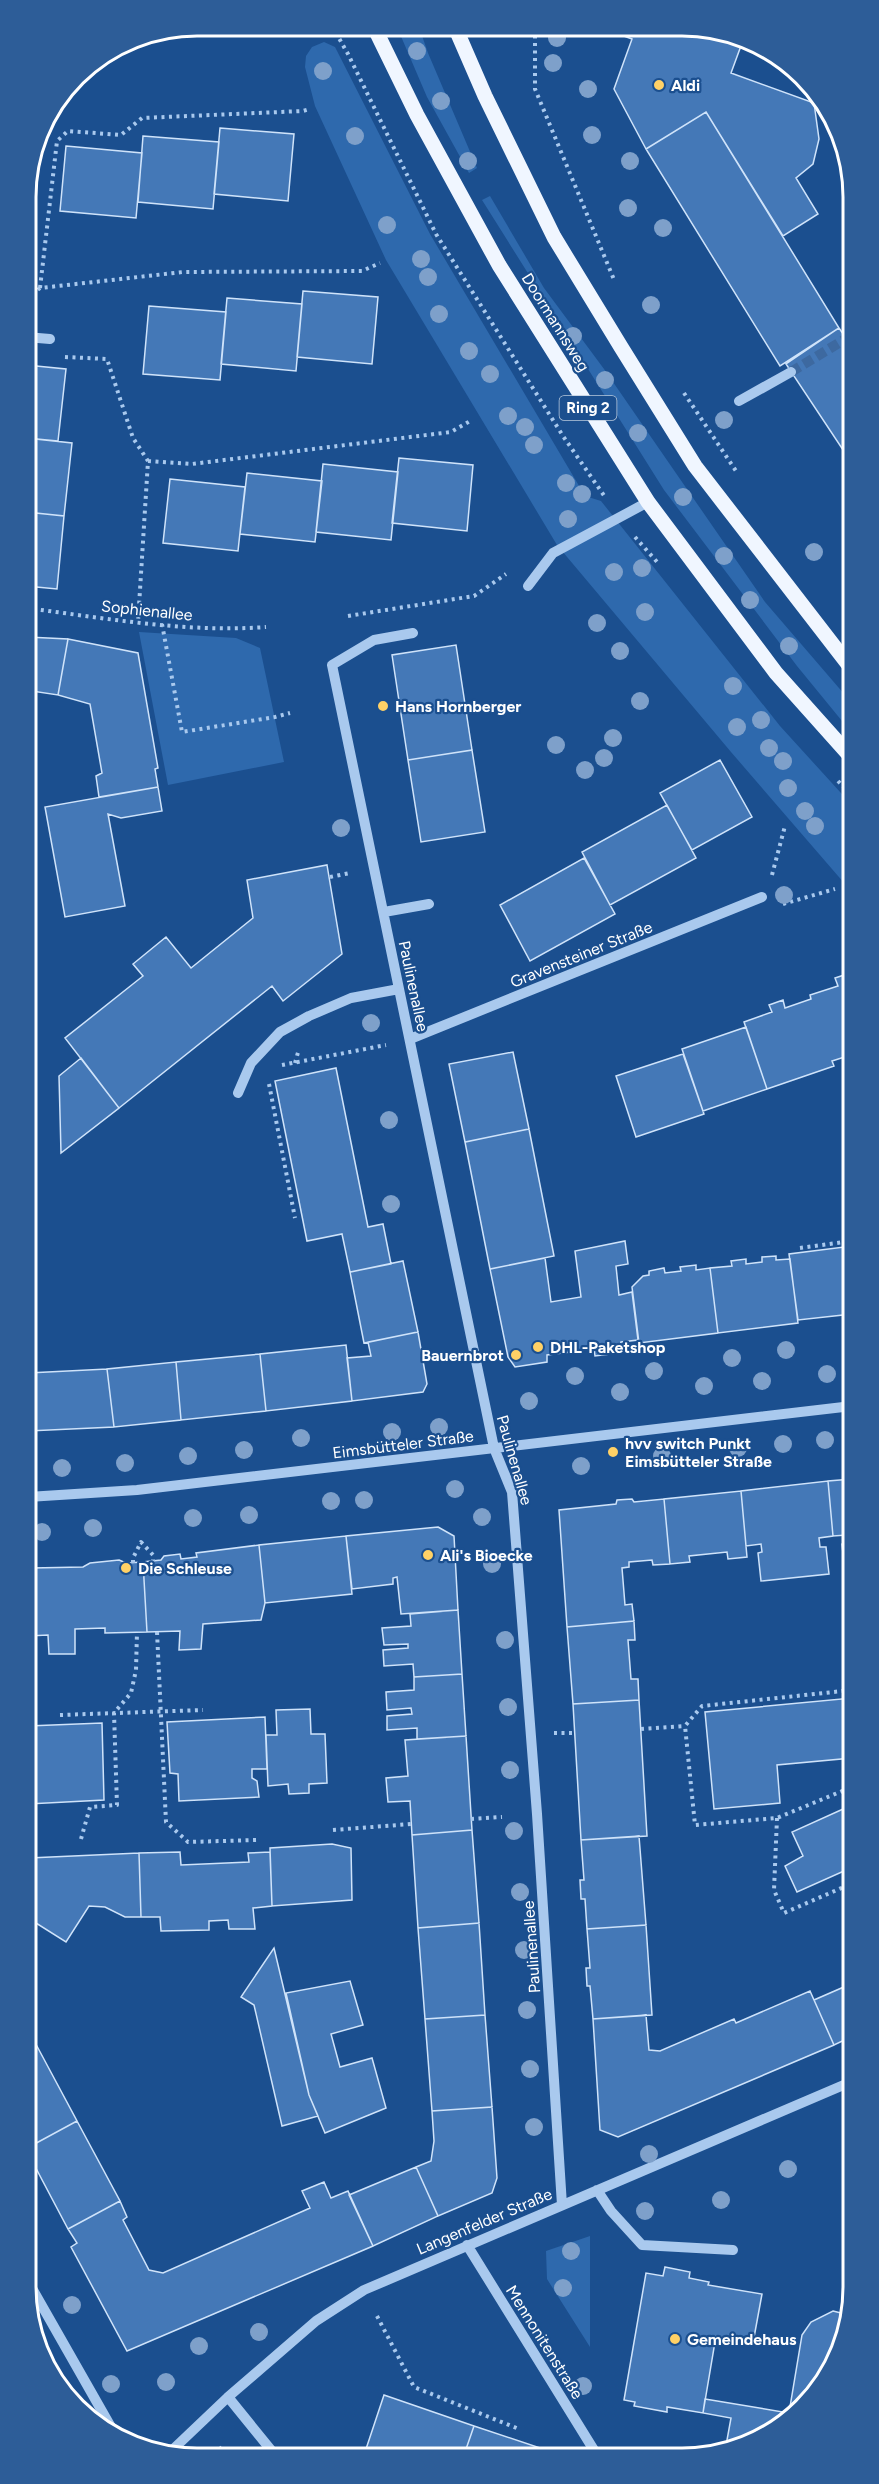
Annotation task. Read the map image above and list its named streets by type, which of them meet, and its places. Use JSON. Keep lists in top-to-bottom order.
{
  "streets": {
    "main road": ["Doormannsweg", "Ring 2"],
    "street": [
      "Gravensteiner Straße",
      "Paulinenallee",
      "Eimsbütteler Straße",
      "Langenfelder Straße",
      "Mennonitenstraße"
    ],
    "path": ["Sophienallee"]
  },
  "crossings": [
    ["Gravensteiner Straße", "Paulinenallee"],
    ["Paulinenallee", "Eimsbütteler Straße"],
    ["Paulinenallee", "Langenfelder Straße"],
    ["Langenfelder Straße", "Mennonitenstraße"]
  ],
  "places": [
    "Aldi",
    "Hans Hornberger",
    "DHL-Paketshop",
    "Bauernbrot",
    "hvv switch Punkt Eimsbütteler Straße",
    "Ali's Bioecke",
    "Die Schleuse",
    "Gemeindehaus"
  ]
}
